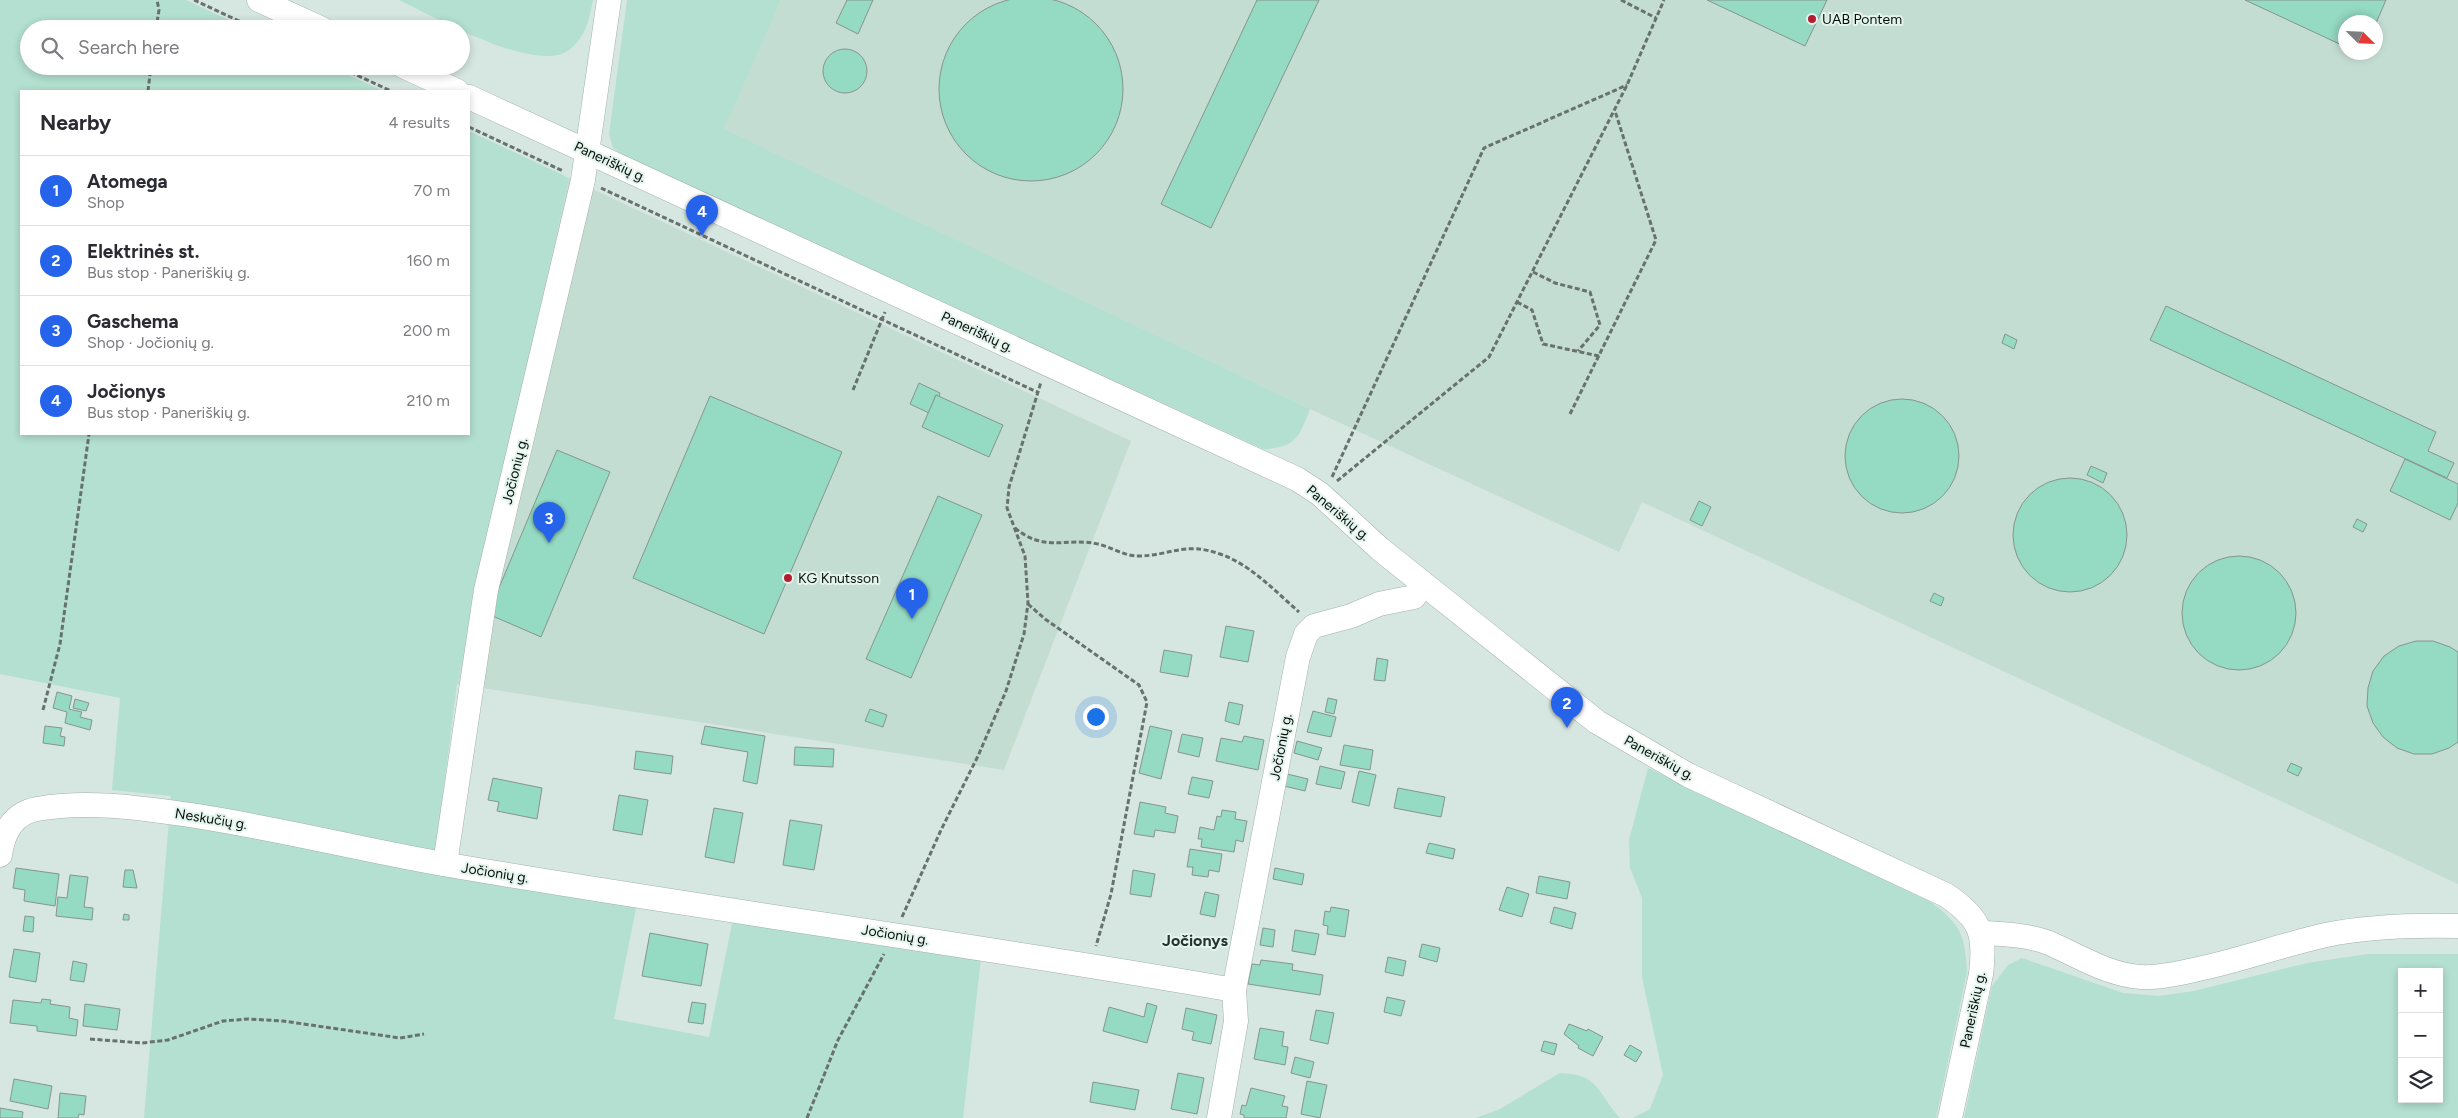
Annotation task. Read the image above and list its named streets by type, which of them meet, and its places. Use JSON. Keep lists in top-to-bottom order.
{
  "streets": {
    "street": ["Paneriškių g.", "Jočionių g.", "Neskučių g."]
  },
  "crossings": [
    ["Paneriškių g.", "Jočionių g."],
    ["Jočionių g.", "Neskučių g."]
  ],
  "districts": ["Jočionys"],
  "places": ["UAB Pontem", "KG Knutsson"],
  "north": "bottom right",
  "page": {
    "search": "Search here",
    "heading": ["Nearby", "4 results"],
    "list": [
      {
        "mark": "1",
        "name": "Atomega",
        "note": "Shop",
        "value": "70 m"
      },
      {
        "mark": "2",
        "name": "Elektrinės st.",
        "note": "Bus stop · Paneriškių g.",
        "value": "160 m"
      },
      {
        "mark": "3",
        "name": "Gaschema",
        "note": "Shop · Jočionių g.",
        "value": "200 m"
      },
      {
        "mark": "4",
        "name": "Jočionys",
        "note": "Bus stop · Paneriškių g.",
        "value": "210 m"
      }
    ],
    "pins": [
      "4",
      "3",
      "1",
      "2"
    ],
    "map_buttons": ["+", "−"]
  }
}
